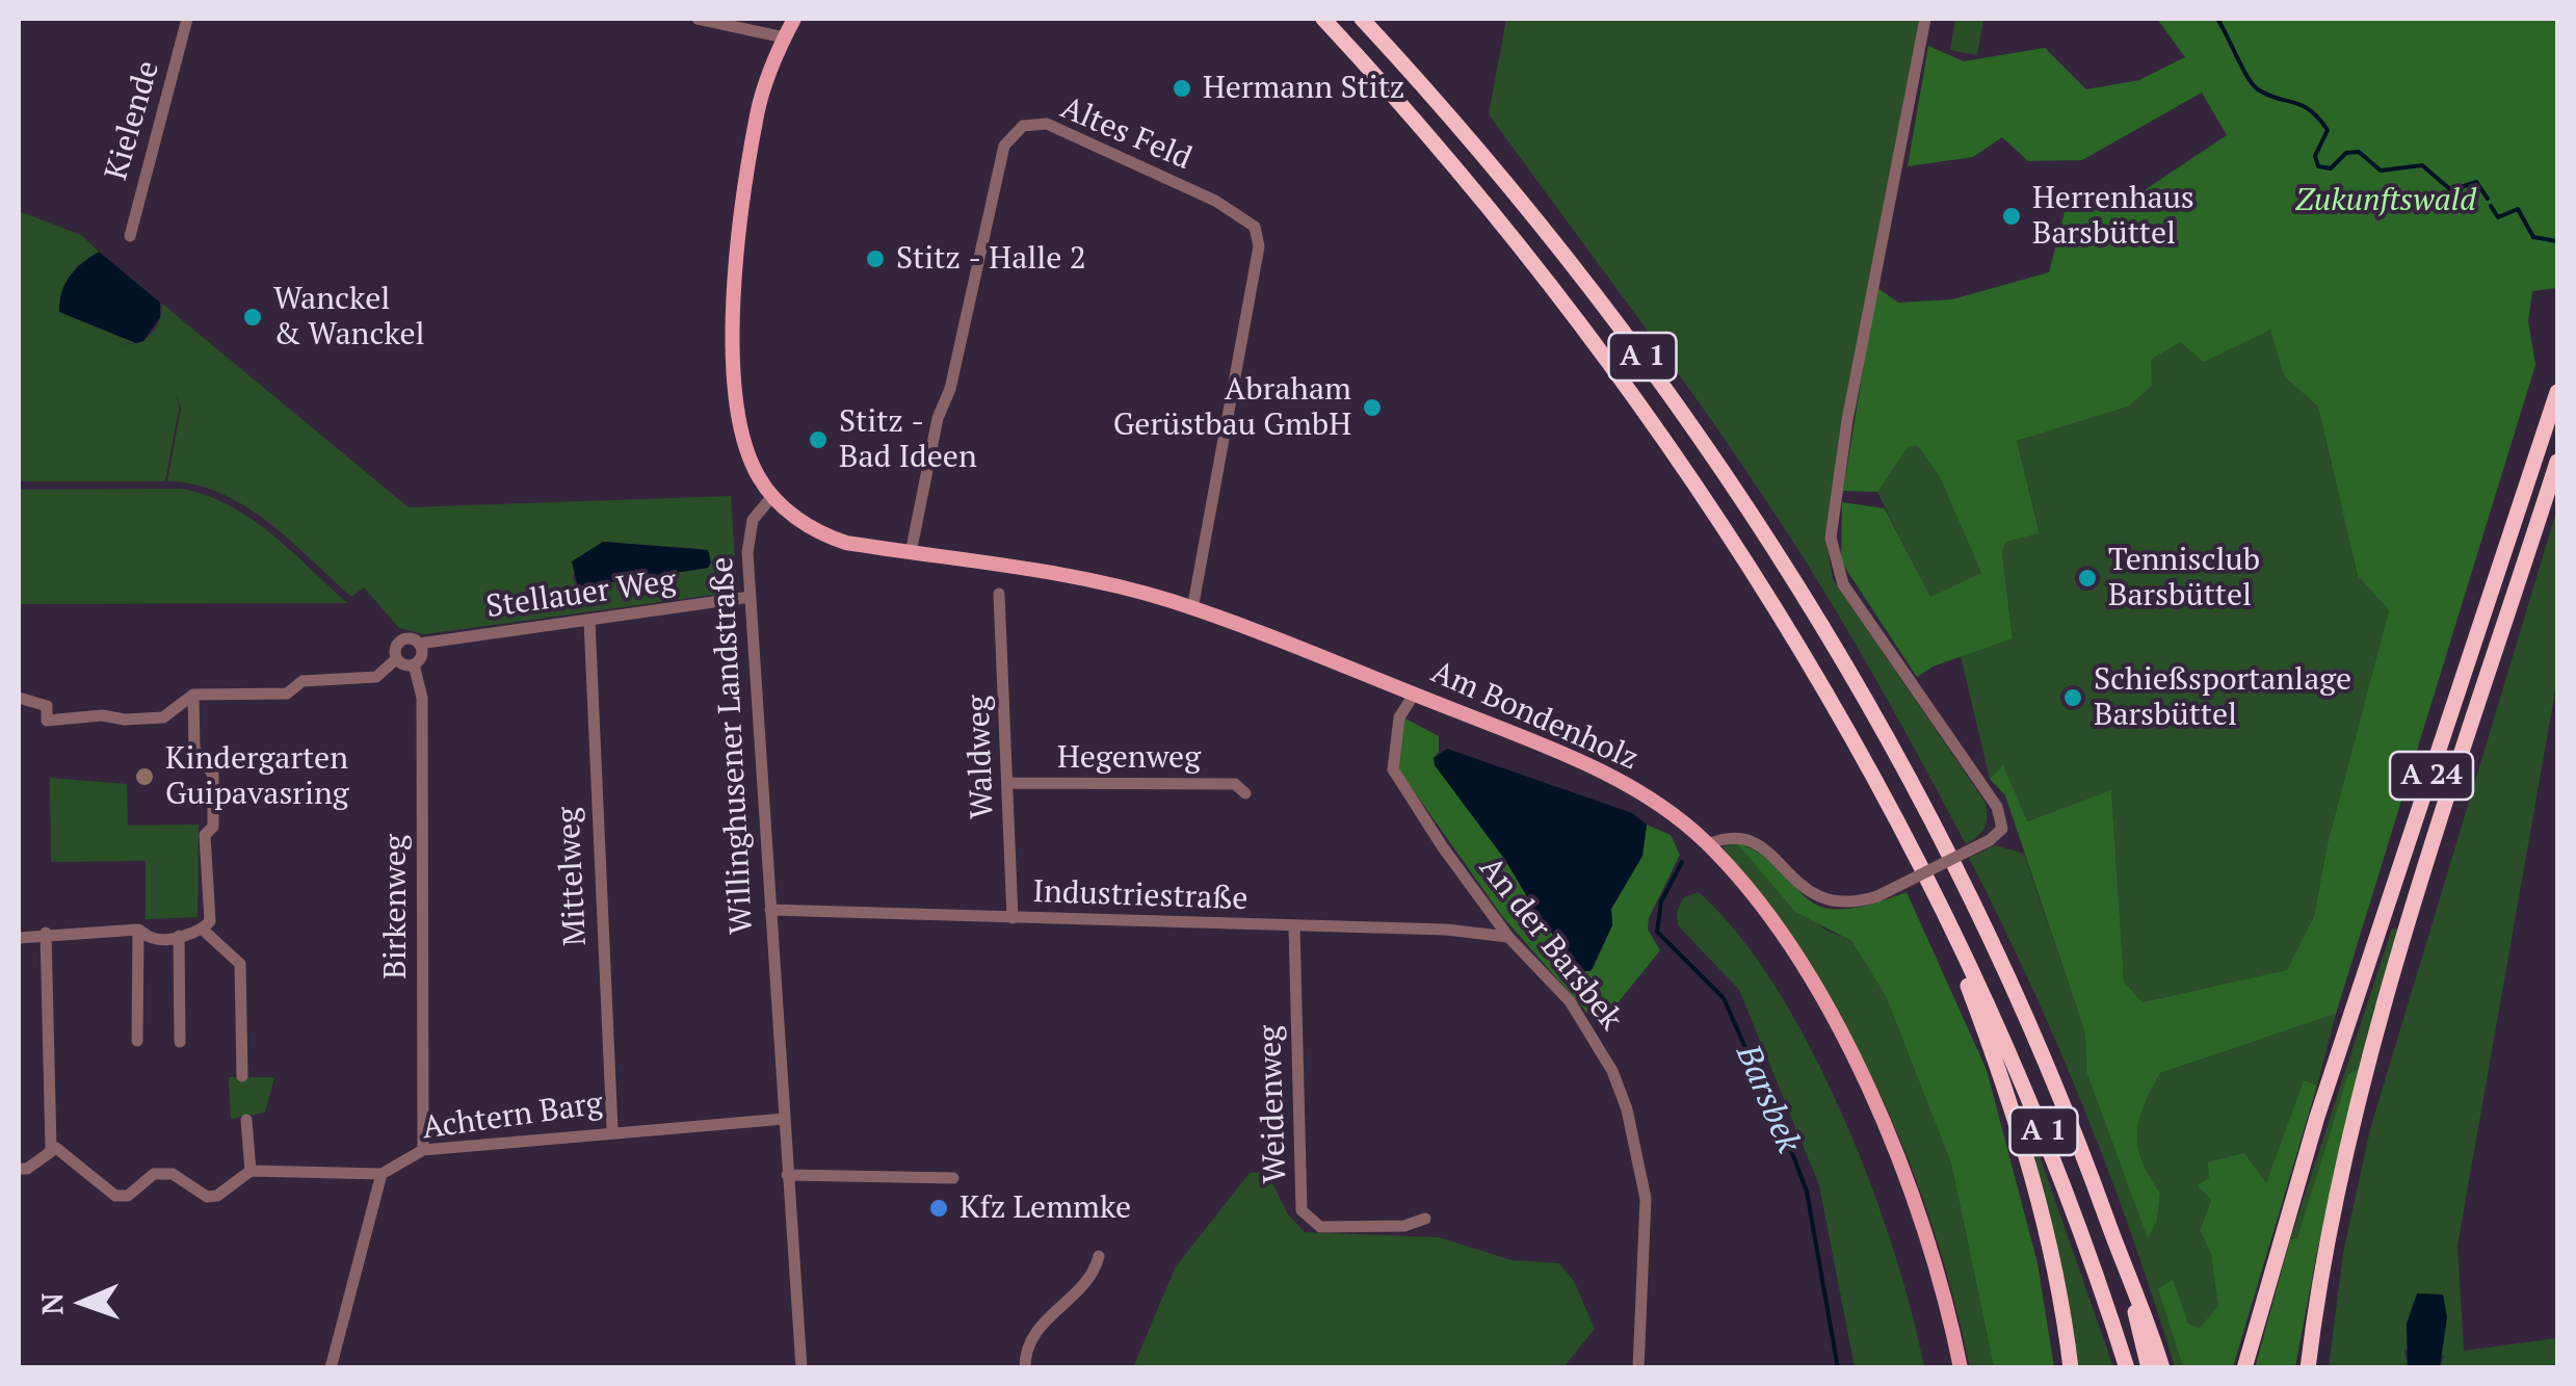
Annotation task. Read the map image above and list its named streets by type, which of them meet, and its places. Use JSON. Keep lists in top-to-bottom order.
{
  "streets": {
    "highway": ["A 1", "A 24"],
    "main road": ["Am Bondenholz"],
    "street": [
      "Kielende",
      "Altes Feld",
      "Stellauer Weg",
      "Willinghusener Landstraße",
      "Waldweg",
      "Hegenweg",
      "Mittelweg",
      "Industriestraße",
      "Birkenweg",
      "An der Barsbek",
      "Weidenweg",
      "Achtern Barg"
    ]
  },
  "crossings": [
    ["Altes Feld", "Am Bondenholz"],
    ["Stellauer Weg", "Willinghusener Landstraße"],
    ["Stellauer Weg", "Mittelweg"],
    ["Stellauer Weg", "Birkenweg"],
    ["Am Bondenholz", "Willinghusener Landstraße"],
    ["Am Bondenholz", "An der Barsbek"],
    ["Willinghusener Landstraße", "Industriestraße"],
    ["Willinghusener Landstraße", "Achtern Barg"],
    ["Waldweg", "Hegenweg"],
    ["Waldweg", "Industriestraße"],
    ["Mittelweg", "Achtern Barg"],
    ["Industriestraße", "An der Barsbek"],
    ["Industriestraße", "Weidenweg"],
    ["Birkenweg", "Achtern Barg"]
  ],
  "water": ["Barsbek"],
  "parks": ["Zukunftswald"],
  "places": [
    "Hermann Stitz",
    "Herrenhaus Barsbüttel",
    "Stitz - Halle 2",
    "Wanckel & Wanckel",
    "Abraham Gerüstbau GmbH",
    "Stitz - Bad Ideen",
    "Tennisclub Barsbüttel",
    "Schießsportanlage Barsbüttel",
    "Kindergarten Guipavasring",
    "Kfz Lemmke"
  ],
  "north": "left"
}
